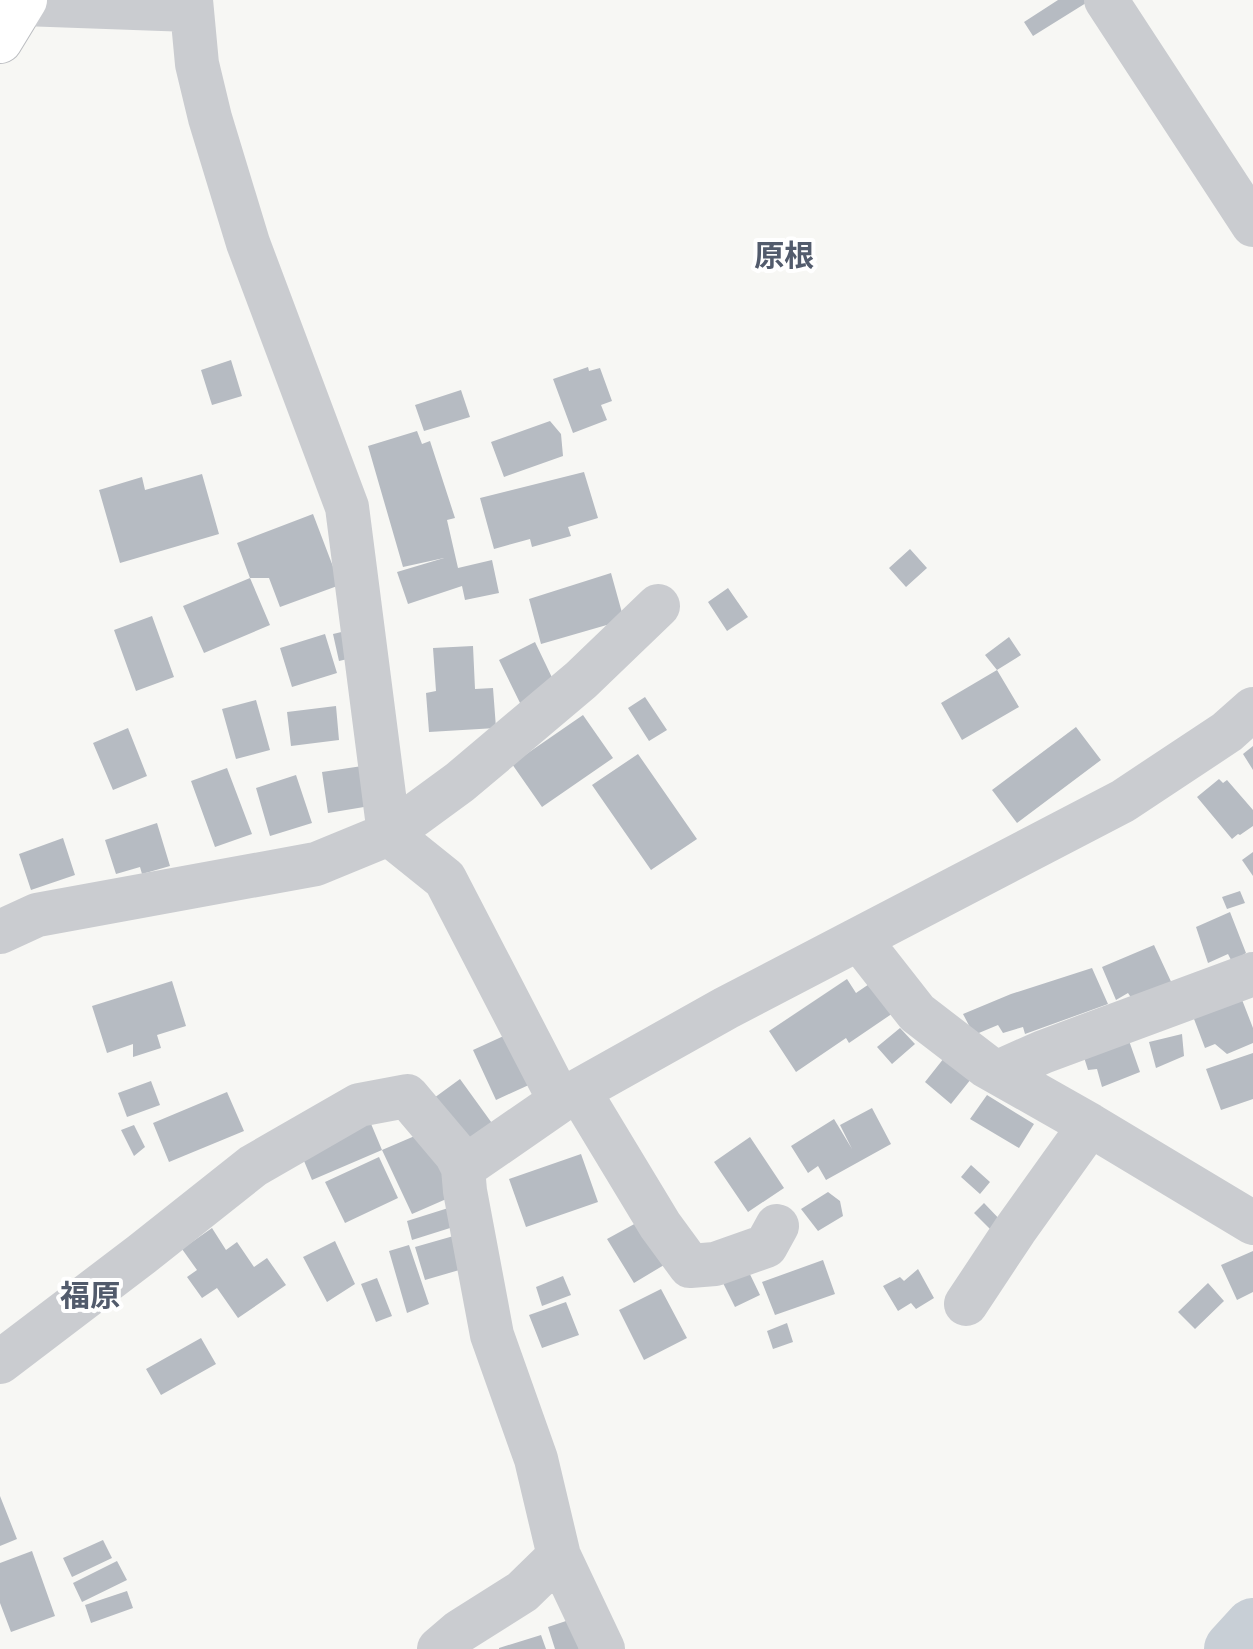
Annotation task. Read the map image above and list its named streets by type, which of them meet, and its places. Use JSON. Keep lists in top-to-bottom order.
{
  "districts": ["原根", "福原"]
}
